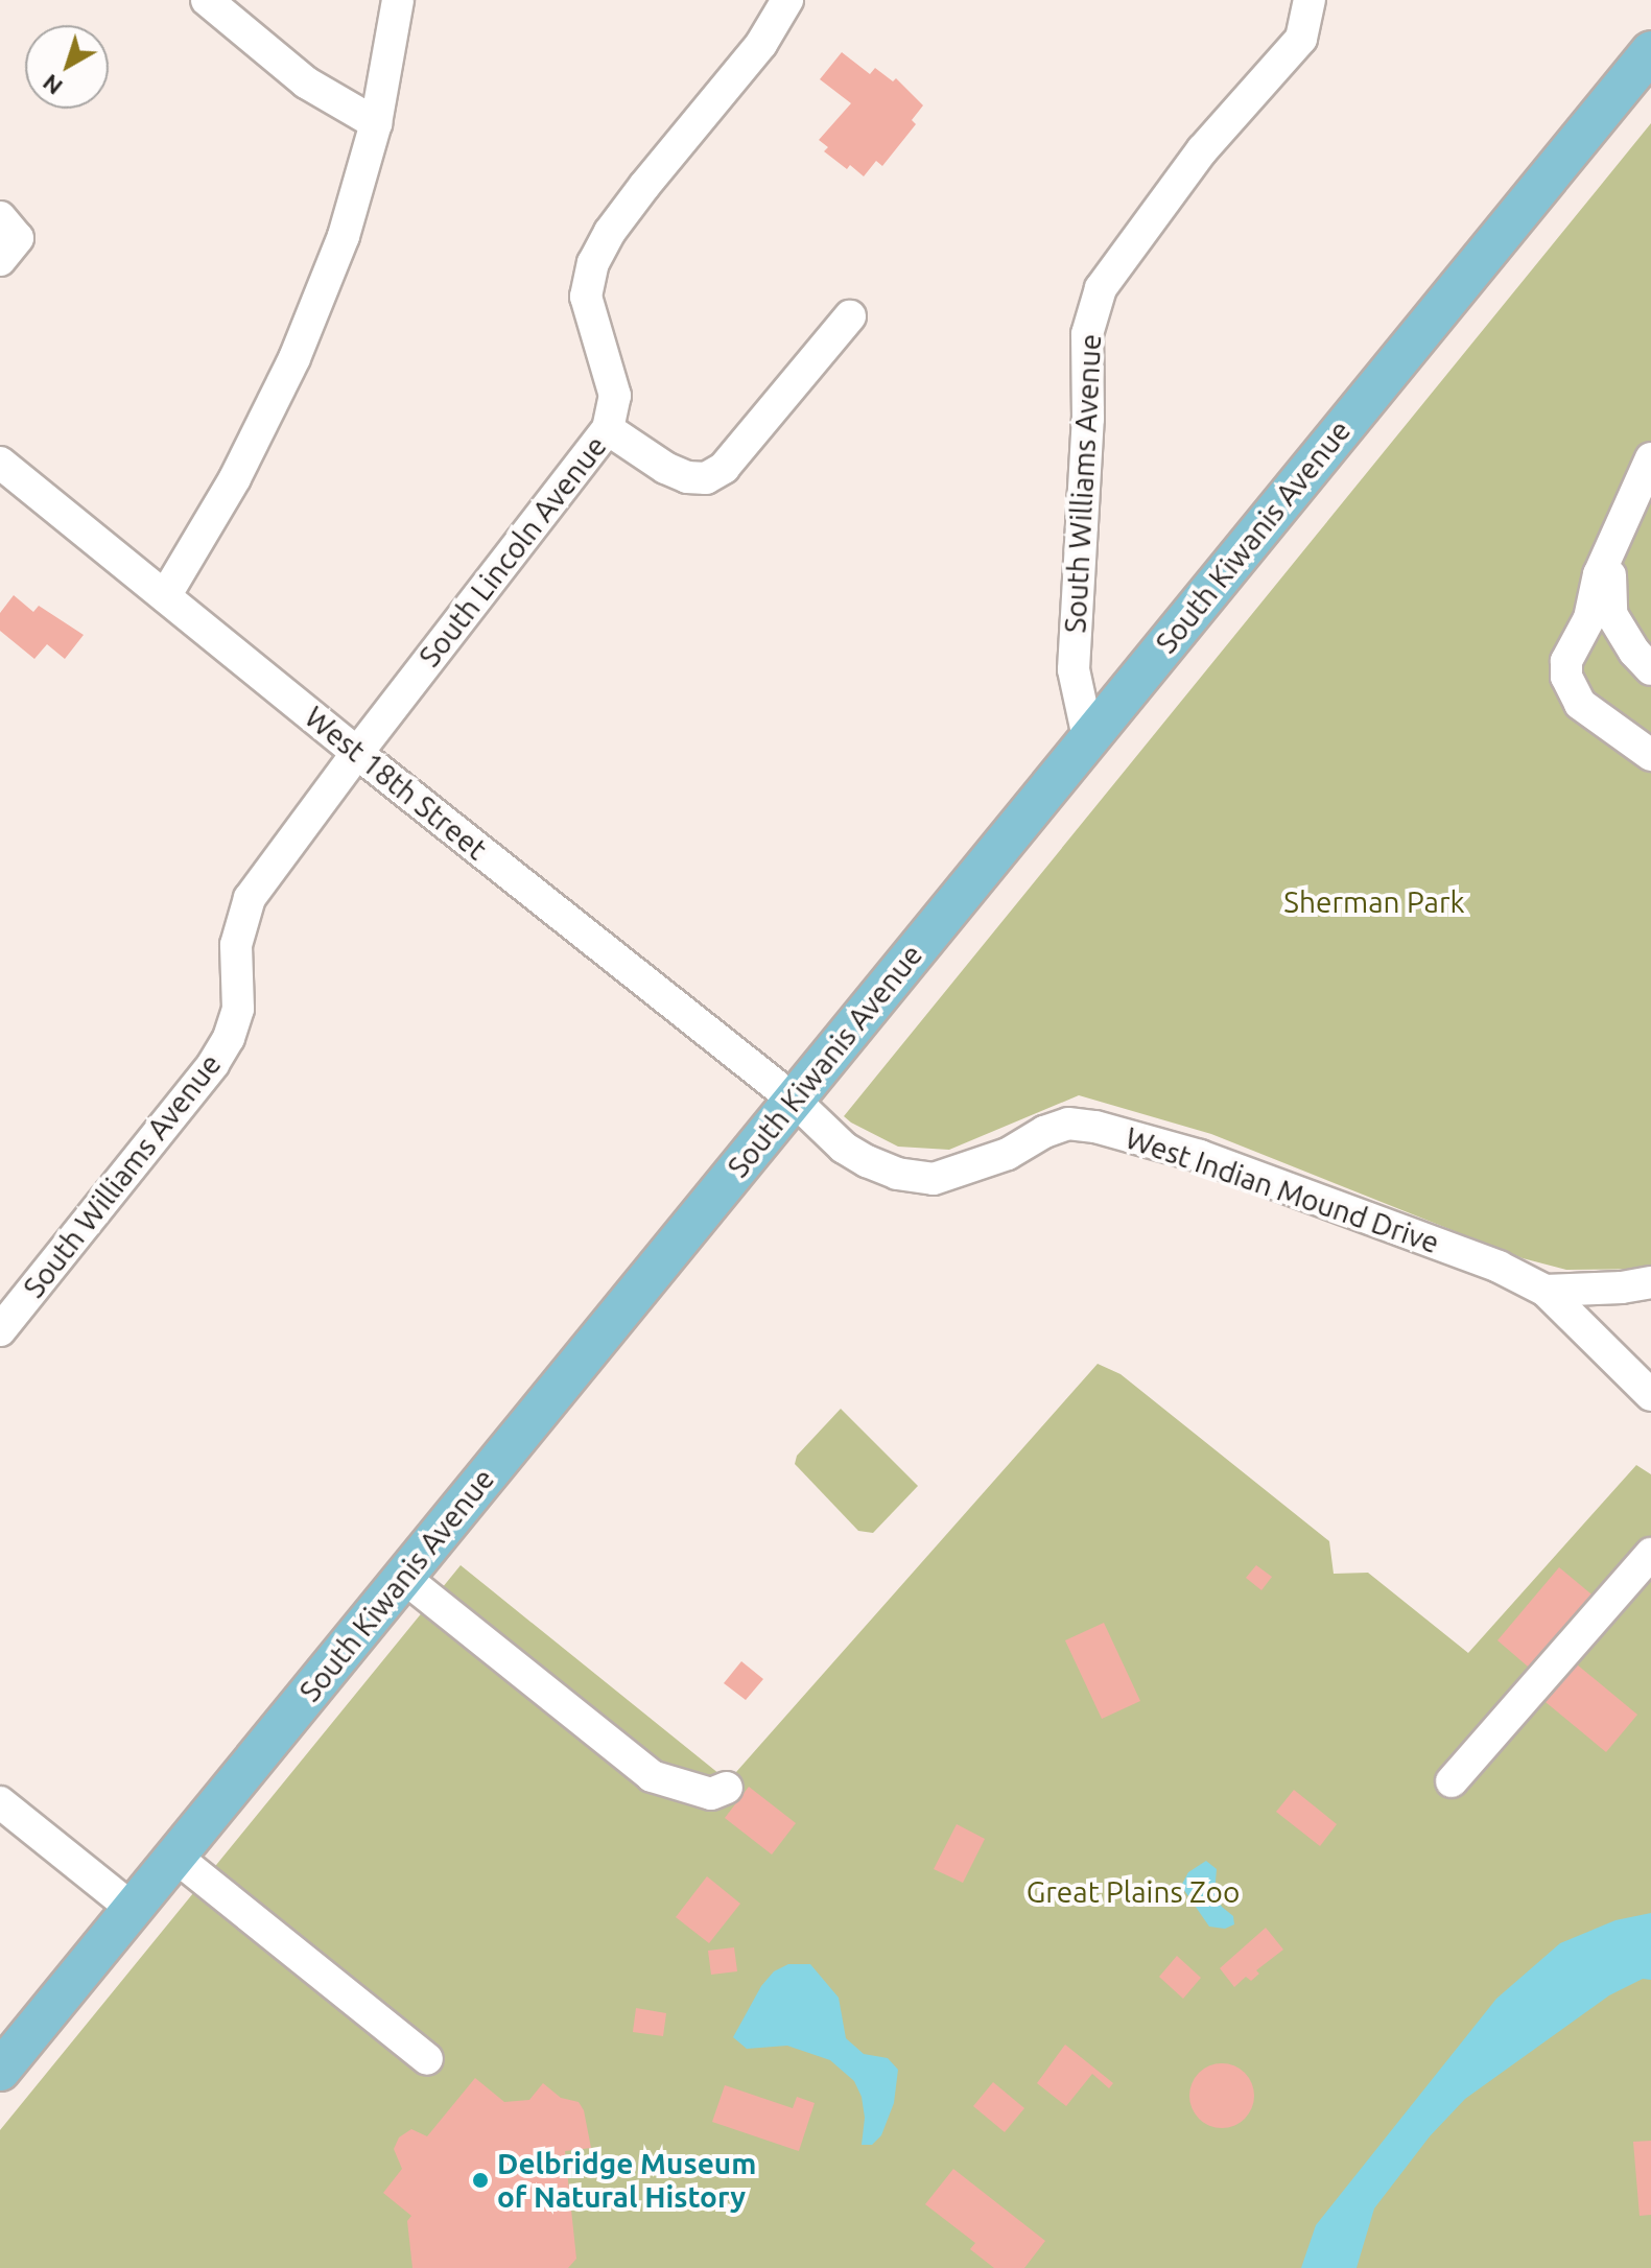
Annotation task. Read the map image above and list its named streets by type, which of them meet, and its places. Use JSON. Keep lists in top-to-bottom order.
{
  "streets": {
    "main road": ["South Kiwanis Avenue"],
    "street": [
      "South Williams Avenue",
      "South Lincoln Avenue",
      "West 18th Street",
      "West Indian Mound Drive"
    ]
  },
  "crossings": [
    ["South Williams Avenue", "South Kiwanis Avenue"],
    ["South Williams Avenue", "South Lincoln Avenue"],
    ["South Williams Avenue", "West 18th Street"],
    ["South Kiwanis Avenue", "West 18th Street"],
    ["South Kiwanis Avenue", "West Indian Mound Drive"],
    ["South Lincoln Avenue", "West 18th Street"],
    ["West 18th Street", "West Indian Mound Drive"]
  ],
  "parks": ["Sherman Park", "Great Plains Zoo"],
  "places": ["Delbridge Museum of Natural History"],
  "north": "bottom left"
}
